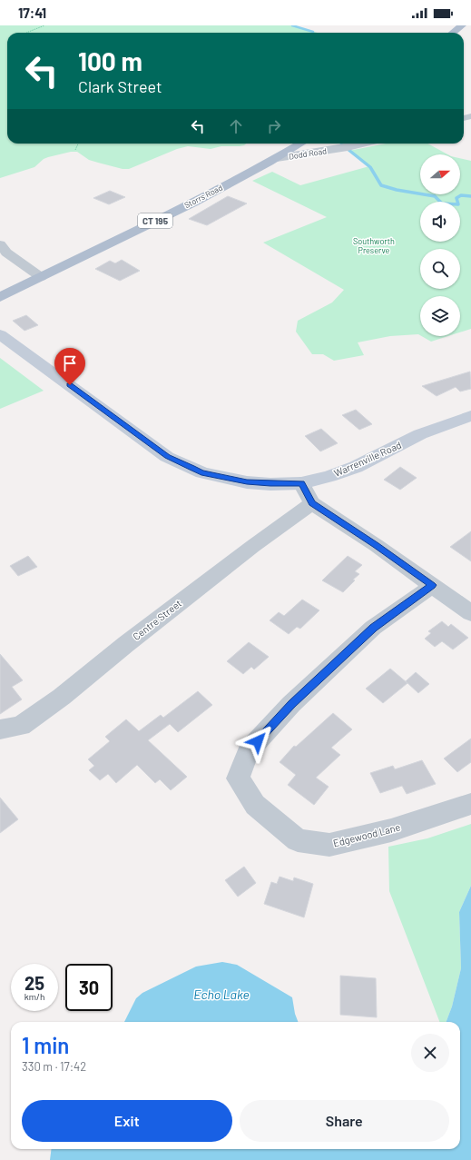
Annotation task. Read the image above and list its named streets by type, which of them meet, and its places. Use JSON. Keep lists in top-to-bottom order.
{
  "streets": {
    "main road": ["Storrs Road", "CT 195", "Warrenville Road"],
    "street": ["Dodd Road", "Centre Street", "Edgewood Lane"]
  },
  "crossings": [
    ["Dodd Road", "Storrs Road"]
  ],
  "water": ["Echo Lake"],
  "parks": ["Southworth Preserve"],
  "north": "right",
  "page": {
    "status": "17:41",
    "turn": ["100 m", "Clark Street"],
    "speed": "25 km/h",
    "limit": "30",
    "heading": ["1 min", "330 m · 17:42"],
    "buttons": ["Exit", "Share"]
  }
}
